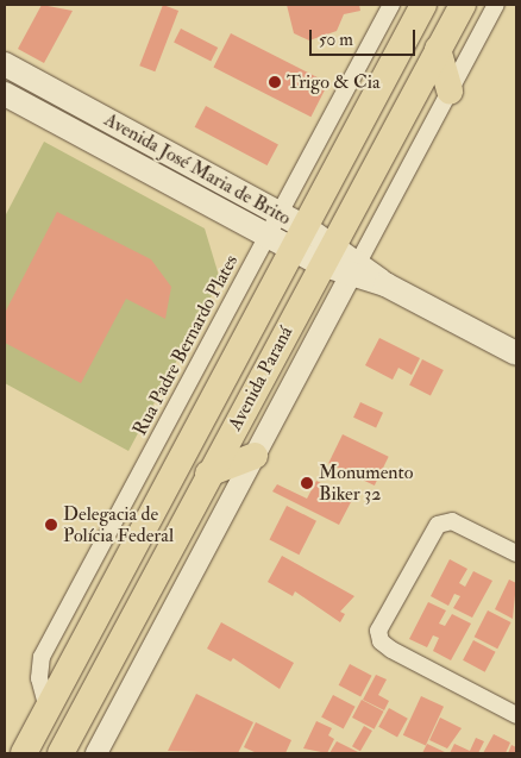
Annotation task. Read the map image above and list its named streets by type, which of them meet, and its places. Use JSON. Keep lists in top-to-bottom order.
{
  "streets": {
    "main road": ["Avenida José Maria de Brito", "Avenida Paraná"],
    "street": ["Rua Padre Bernardo Plates"]
  },
  "crossings": [
    ["Avenida José Maria de Brito", "Rua Padre Bernardo Plates"],
    ["Avenida José Maria de Brito", "Avenida Paraná"],
    ["Rua Padre Bernardo Plates", "Avenida Paraná"]
  ],
  "places": ["Trigo & Cia", "Monumento Biker 32", "Delegacia de Polícia Federal"],
  "scale_bar": "50 m"
}
